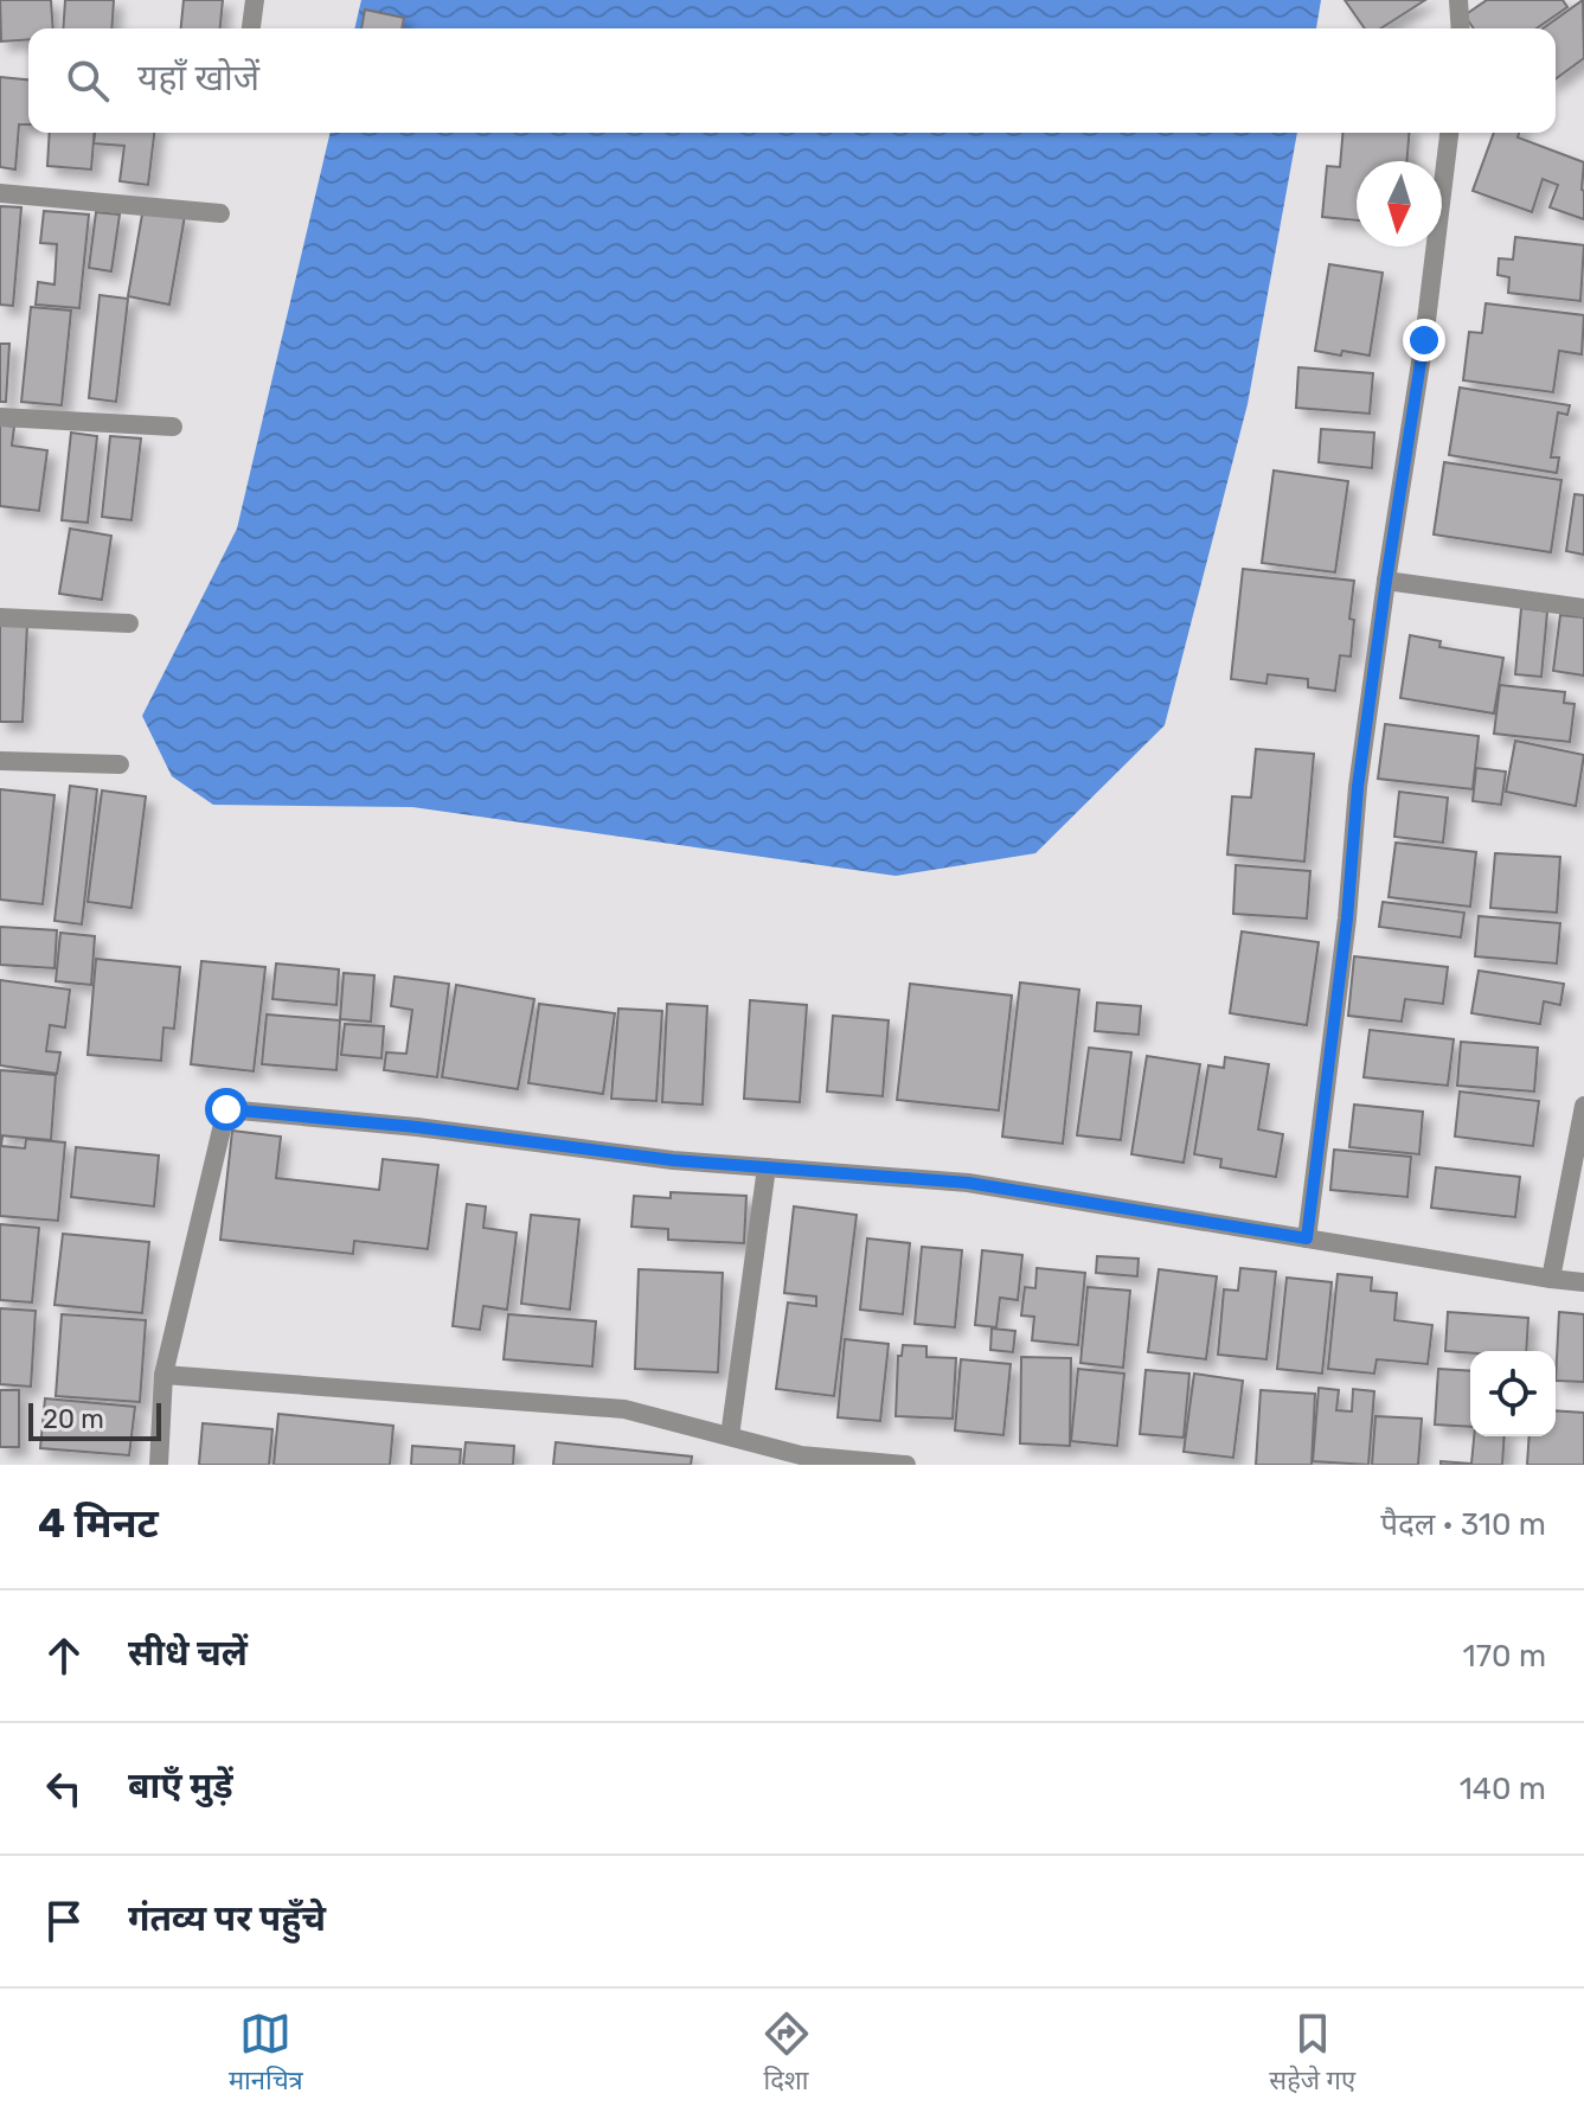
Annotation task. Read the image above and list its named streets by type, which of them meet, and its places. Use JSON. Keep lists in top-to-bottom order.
{
  "scale_bar": "20 m",
  "north": "bottom",
  "page": {
    "search": "यहाँ खोजें",
    "scale": "20 m",
    "heading": ["4 मिनट", "पैदल · 310 m"],
    "list": [
      ["सीधे चलें", "170 m"],
      ["बाएँ मुड़ें", "140 m"],
      "गंतव्य पर पहुँचे"
    ],
    "nav": ["मानचित्र", "दिशा", "सहेजे गए"]
  }
}
